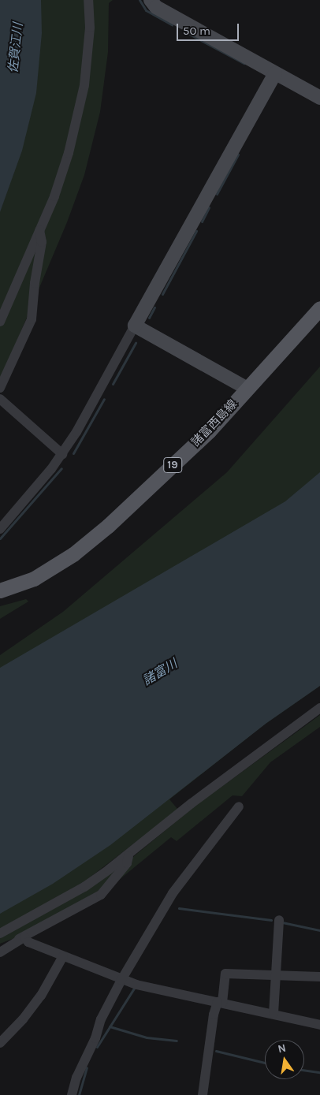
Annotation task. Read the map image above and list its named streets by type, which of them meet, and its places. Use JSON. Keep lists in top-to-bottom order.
{
  "streets": {
    "main road": ["諸富西島線", "19"]
  },
  "water": ["佐賀江川", "諸富川"],
  "scale_bar": "50 m",
  "north": "top"
}
